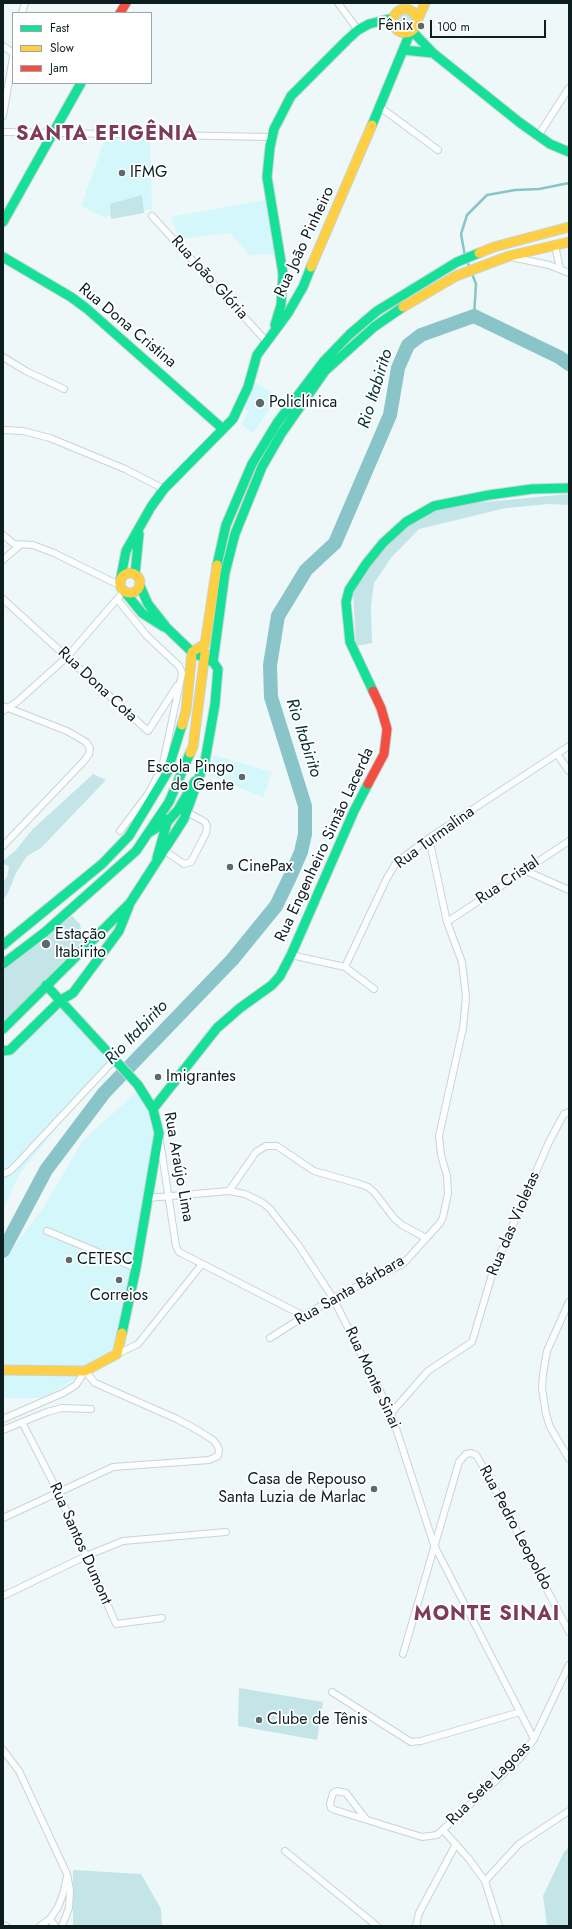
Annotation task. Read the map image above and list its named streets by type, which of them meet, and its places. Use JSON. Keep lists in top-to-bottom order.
{
  "streets": {
    "street": [
      "Rua João Pinheiro",
      "Rua João Glória",
      "Rua Dona Cristina",
      "Rua Dona Cota",
      "Rua Turmalina",
      "Rua Engenheiro Simão Lacerda",
      "Rua Cristal",
      "Rua Araújo Lima",
      "Rua das Violetas",
      "Rua Santa Bárbara",
      "Rua Monte Sinai",
      "Rua Pedro Leopoldo",
      "Rua Santos Dumont",
      "Rua Sete Lagoas"
    ]
  },
  "crossings": [
    ["Rua João Pinheiro", "Rua João Glória"],
    ["Rua João Pinheiro", "Rua Dona Cristina"],
    ["Rua Turmalina", "Rua Santa Bárbara"],
    ["Rua Engenheiro Simão Lacerda", "Rua Araújo Lima"],
    ["Rua Cristal", "Rua Santa Bárbara"],
    ["Rua Araújo Lima", "Rua Santa Bárbara"],
    ["Rua Araújo Lima", "Rua Monte Sinai"],
    ["Rua das Violetas", "Rua Monte Sinai"],
    ["Rua Santa Bárbara", "Rua Monte Sinai"],
    ["Rua Monte Sinai", "Rua Pedro Leopoldo"],
    ["Rua Monte Sinai", "Rua Sete Lagoas"]
  ],
  "districts": ["SANTA EFIGÊNIA", "MONTE SINAI"],
  "water": ["Rio Itabirito"],
  "places": [
    "Fênix",
    "IFMG",
    "Policlínica",
    "Escola Pingo de Gente",
    "CinePax",
    "Estação Itabirito",
    "Imigrantes",
    "CETESC",
    "Correios",
    "Casa de Repouso Santa Luzia de Marlac",
    "Clube de Tênis"
  ],
  "legend": ["Fast", "Slow", "Jam"],
  "scale_bar": "100 m"
}
